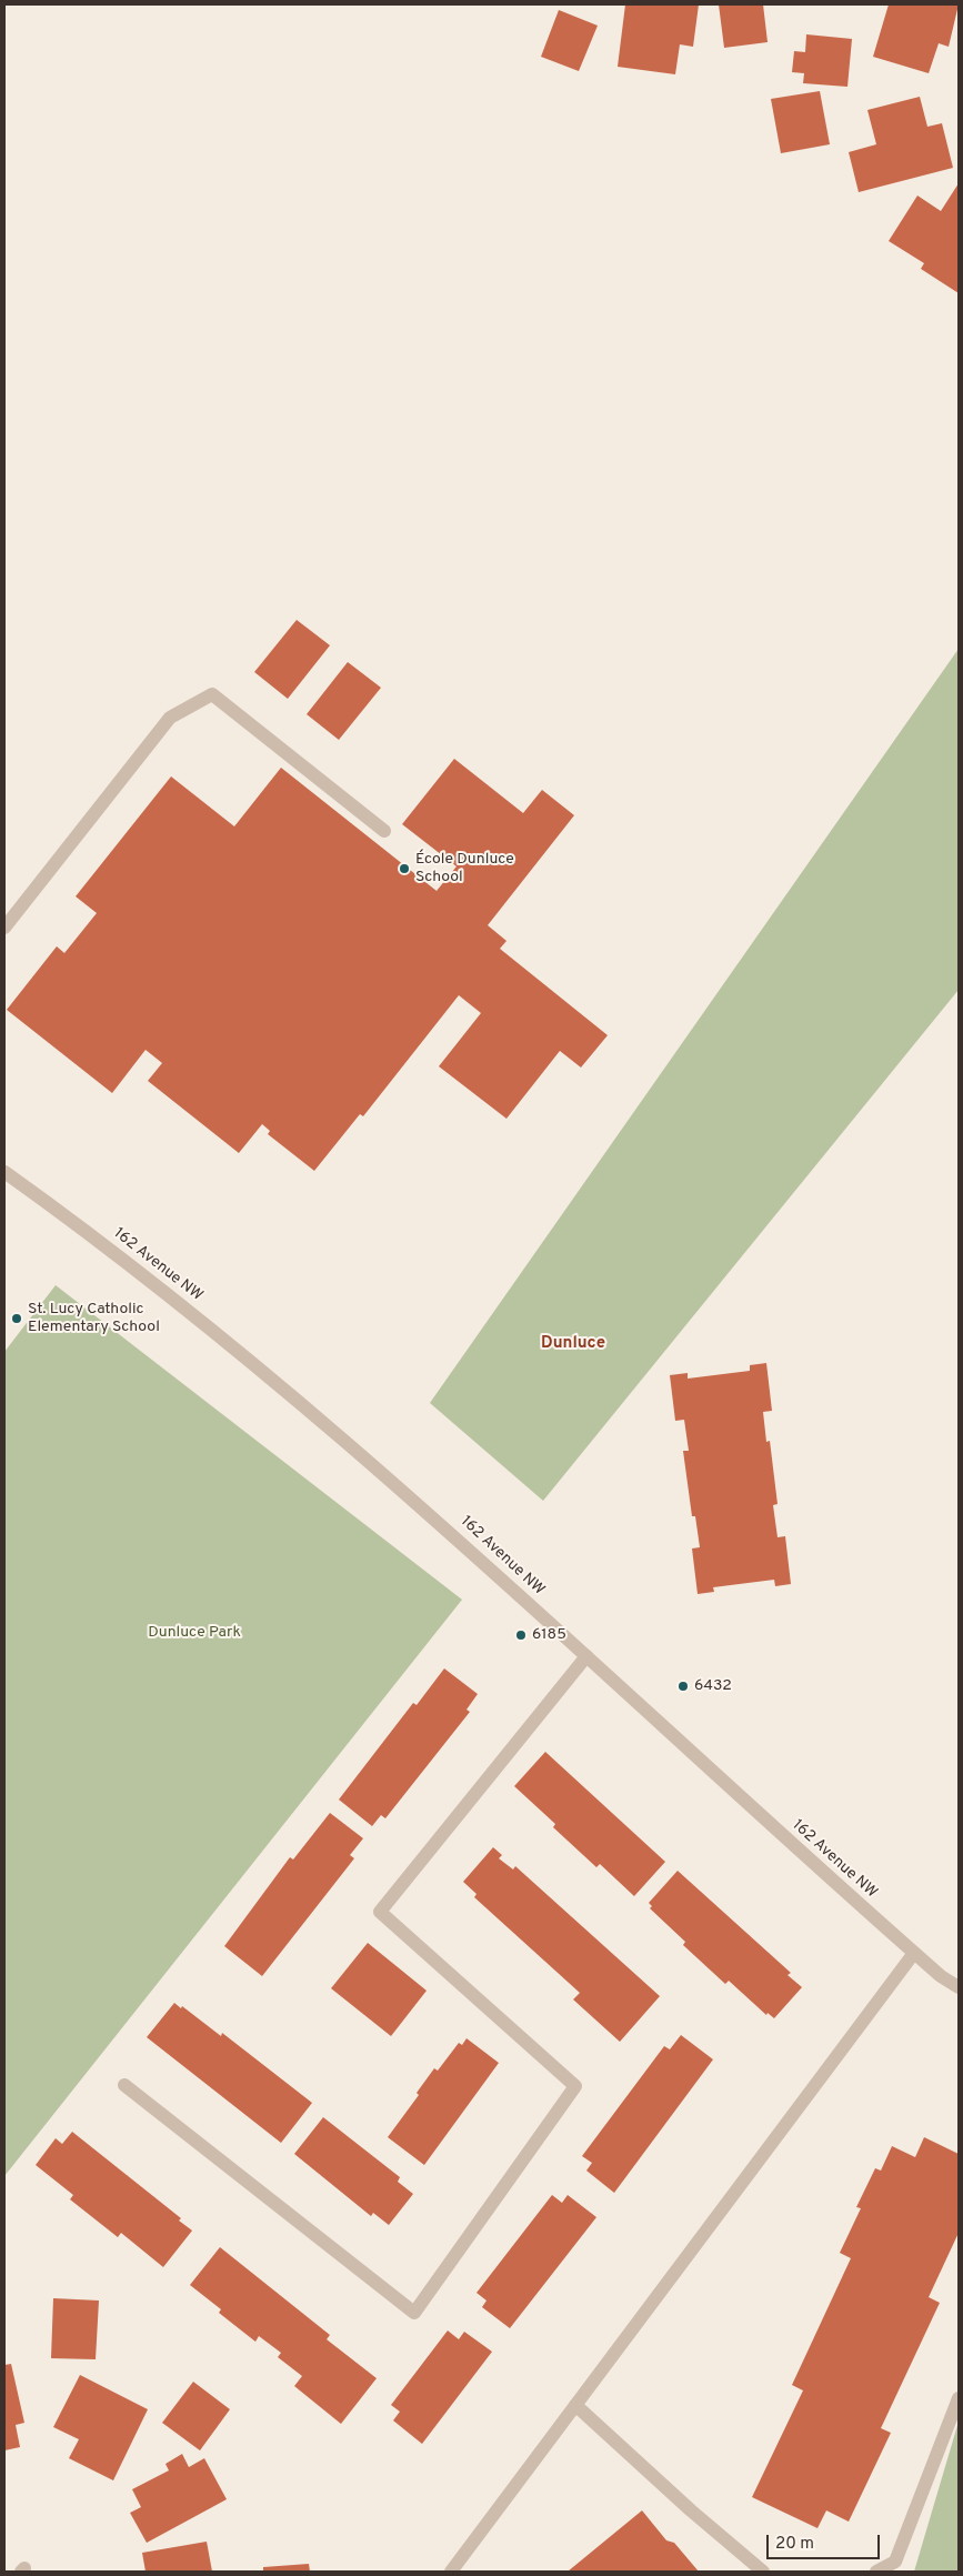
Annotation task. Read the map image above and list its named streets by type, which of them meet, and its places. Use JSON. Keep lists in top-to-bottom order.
{
  "streets": {
    "street": ["162 Avenue NW"]
  },
  "districts": ["Dunluce"],
  "parks": ["Dunluce Park"],
  "places": [
    "École Dunluce School",
    "St. Lucy Catholic Elementary School",
    "6185",
    "6432"
  ],
  "scale_bar": "20 m"
}
